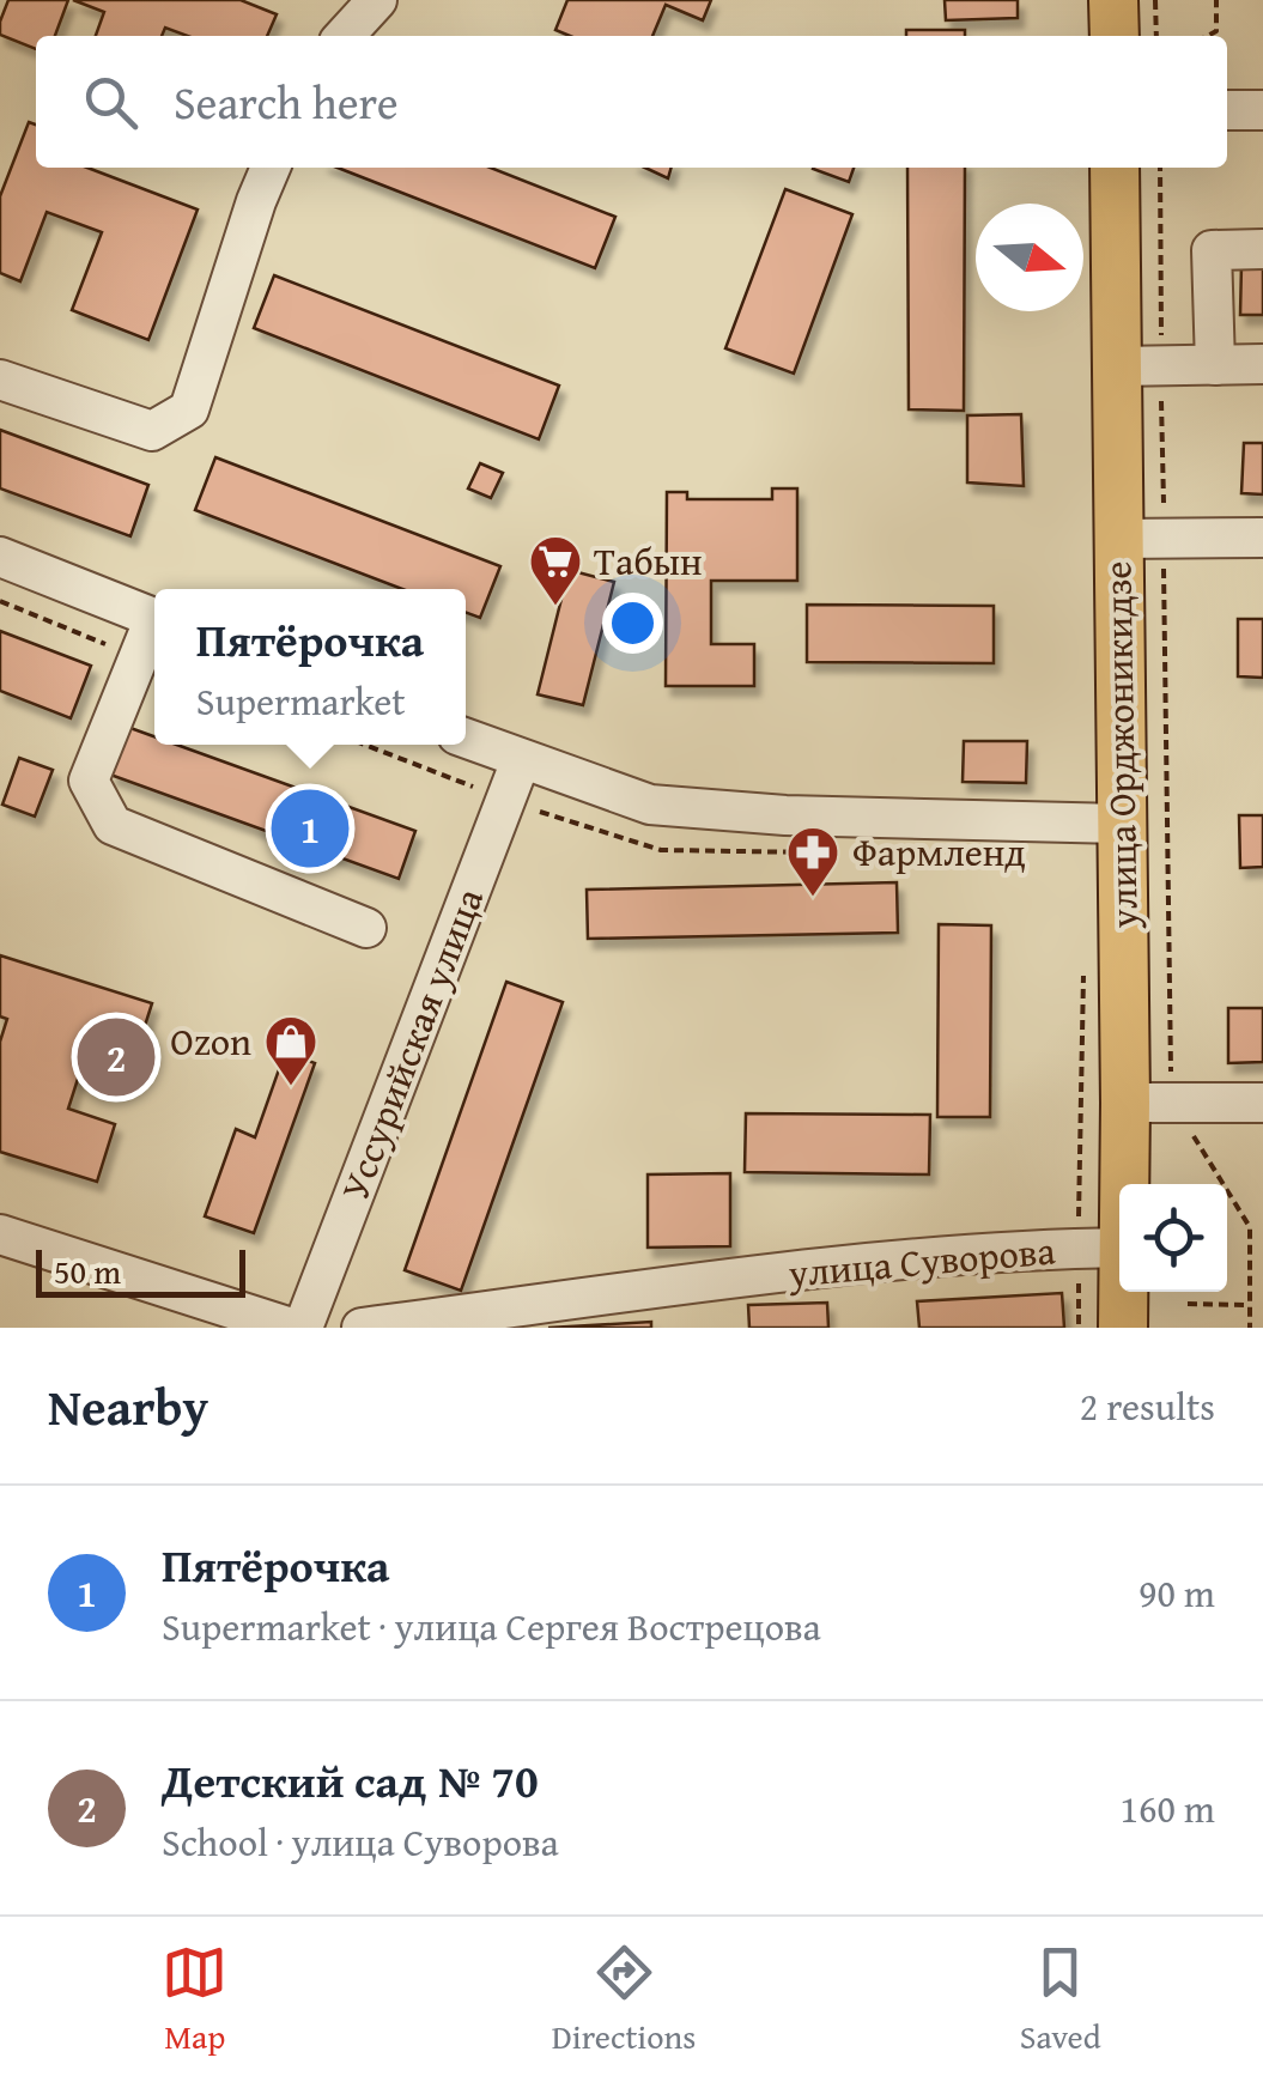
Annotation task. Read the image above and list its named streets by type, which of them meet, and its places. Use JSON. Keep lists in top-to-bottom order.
{
  "streets": {
    "main road": ["улица Орджоникидзе"],
    "street": ["Уссурийская улица", "улица Суворова"]
  },
  "places": {
    "supermarket": ["Табын"],
    "pharmacy": ["Фармленд"],
    "shop": ["Ozon"]
  },
  "scale_bar": "50 m",
  "north": "right",
  "page": {
    "search": "Search here",
    "popup": ["Пятёрочка", "Supermarket"],
    "pins": ["1", "2"],
    "scale": "50 m",
    "heading": ["Nearby", "2 results"],
    "list": [
      {
        "mark": "1",
        "name": "Пятёрочка",
        "note": "Supermarket · улица Сергея Вострецова",
        "value": "90 m"
      },
      {
        "mark": "2",
        "name": "Детский сад № 70",
        "note": "School · улица Суворова",
        "value": "160 m"
      }
    ],
    "nav": ["Map", "Directions", "Saved"]
  }
}
